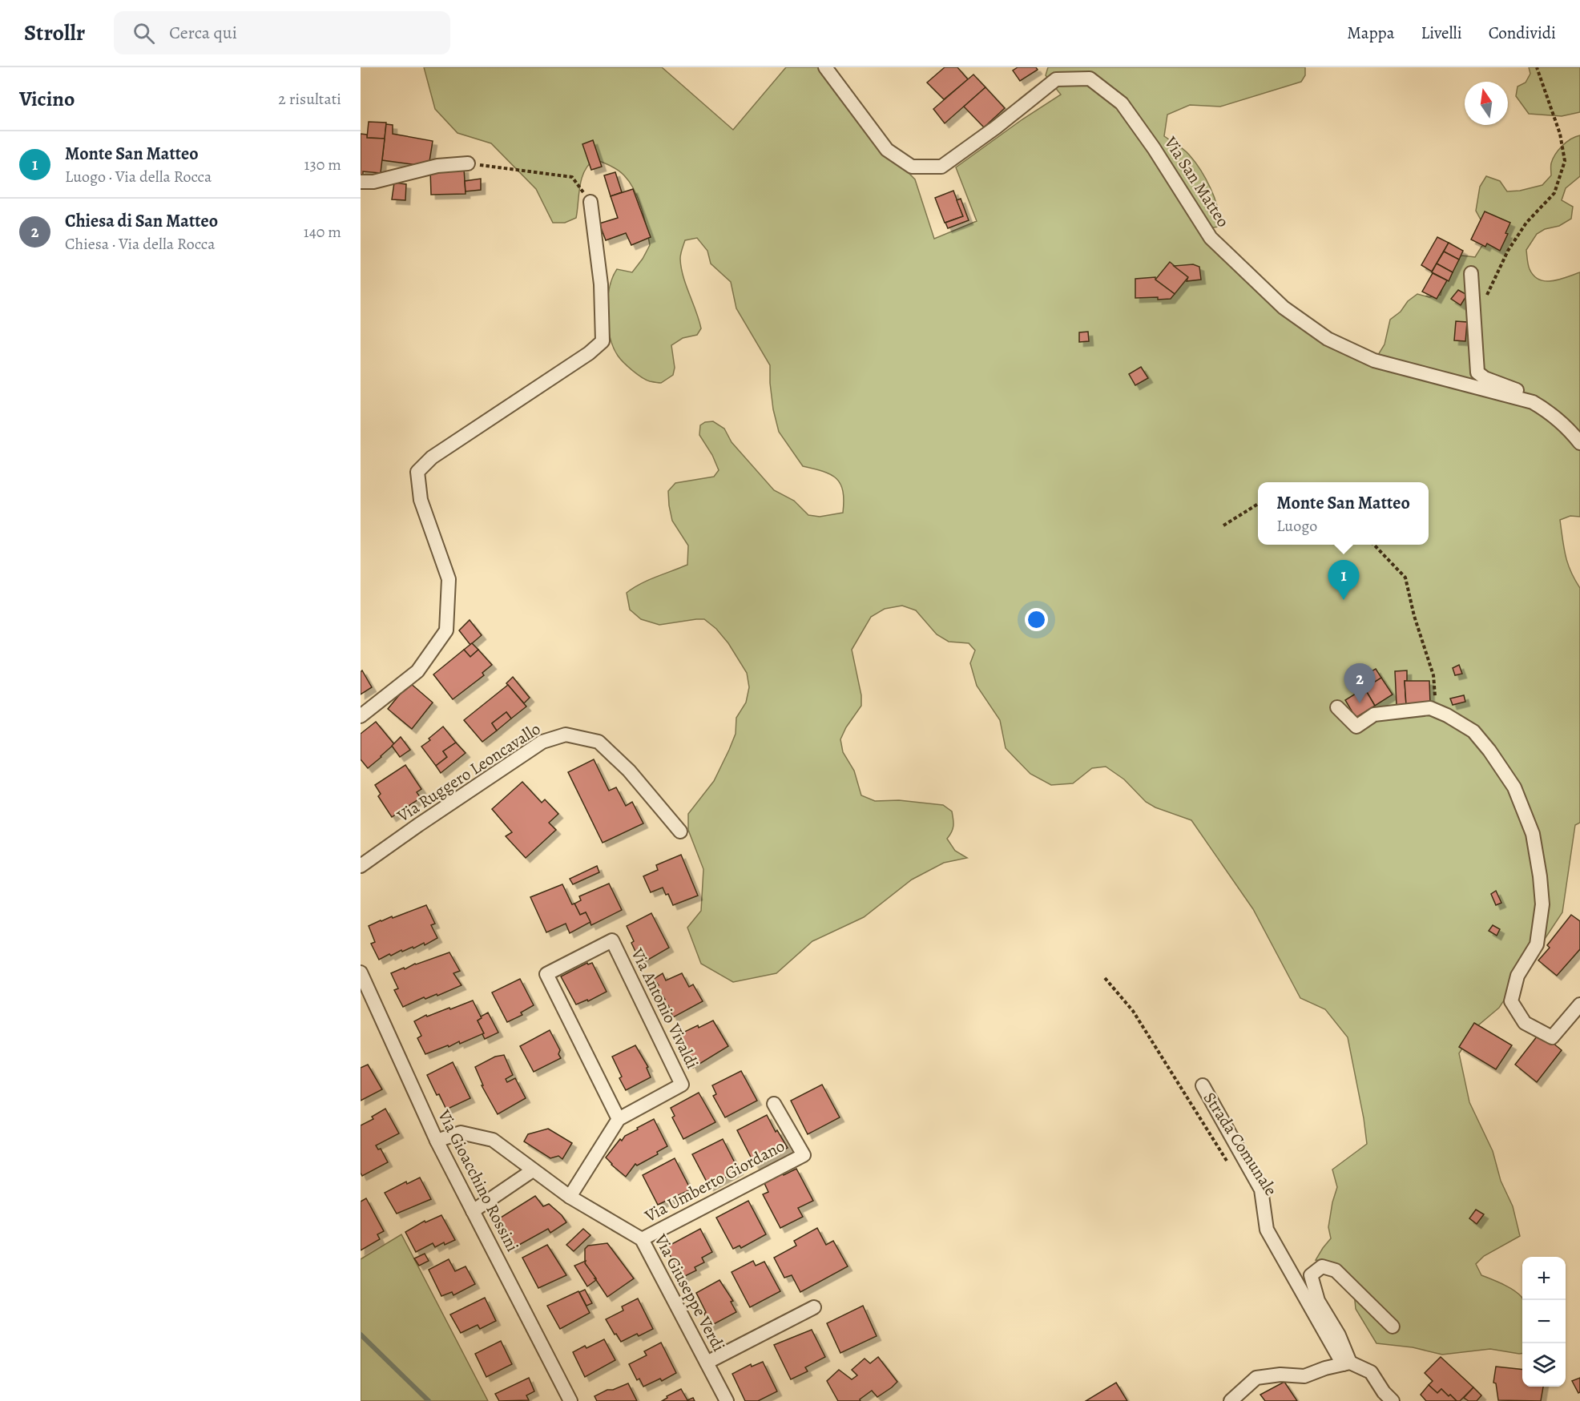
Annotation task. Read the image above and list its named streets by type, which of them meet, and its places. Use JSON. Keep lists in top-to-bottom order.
{
  "streets": {
    "street": [
      "Via San Matteo",
      "Via Ruggero Leoncavallo",
      "Via Antonio Vivaldi",
      "Strada Comunale",
      "Via Gioacchino Rossini",
      "Via Umberto Giordano",
      "Via Giuseppe Verdi"
    ]
  },
  "crossings": [
    ["Via Antonio Vivaldi", "Via Giuseppe Verdi"],
    ["Via Gioacchino Rossini", "Via Giuseppe Verdi"],
    ["Via Umberto Giordano", "Via Giuseppe Verdi"]
  ],
  "north": "top",
  "page": {
    "header": "Strollr",
    "search": "Cerca qui",
    "nav": ["Mappa", "Livelli", "Condividi"],
    "heading": ["Vicino", "2 risultati"],
    "list": [
      {
        "mark": "1",
        "name": "Monte San Matteo",
        "note": "Luogo · Via della Rocca",
        "value": "130 m"
      },
      {
        "mark": "2",
        "name": "Chiesa di San Matteo",
        "note": "Chiesa · Via della Rocca",
        "value": "140 m"
      }
    ],
    "popup": ["Monte San Matteo", "Luogo"],
    "pins": ["1", "2"],
    "map_buttons": ["+", "−"]
  }
}
